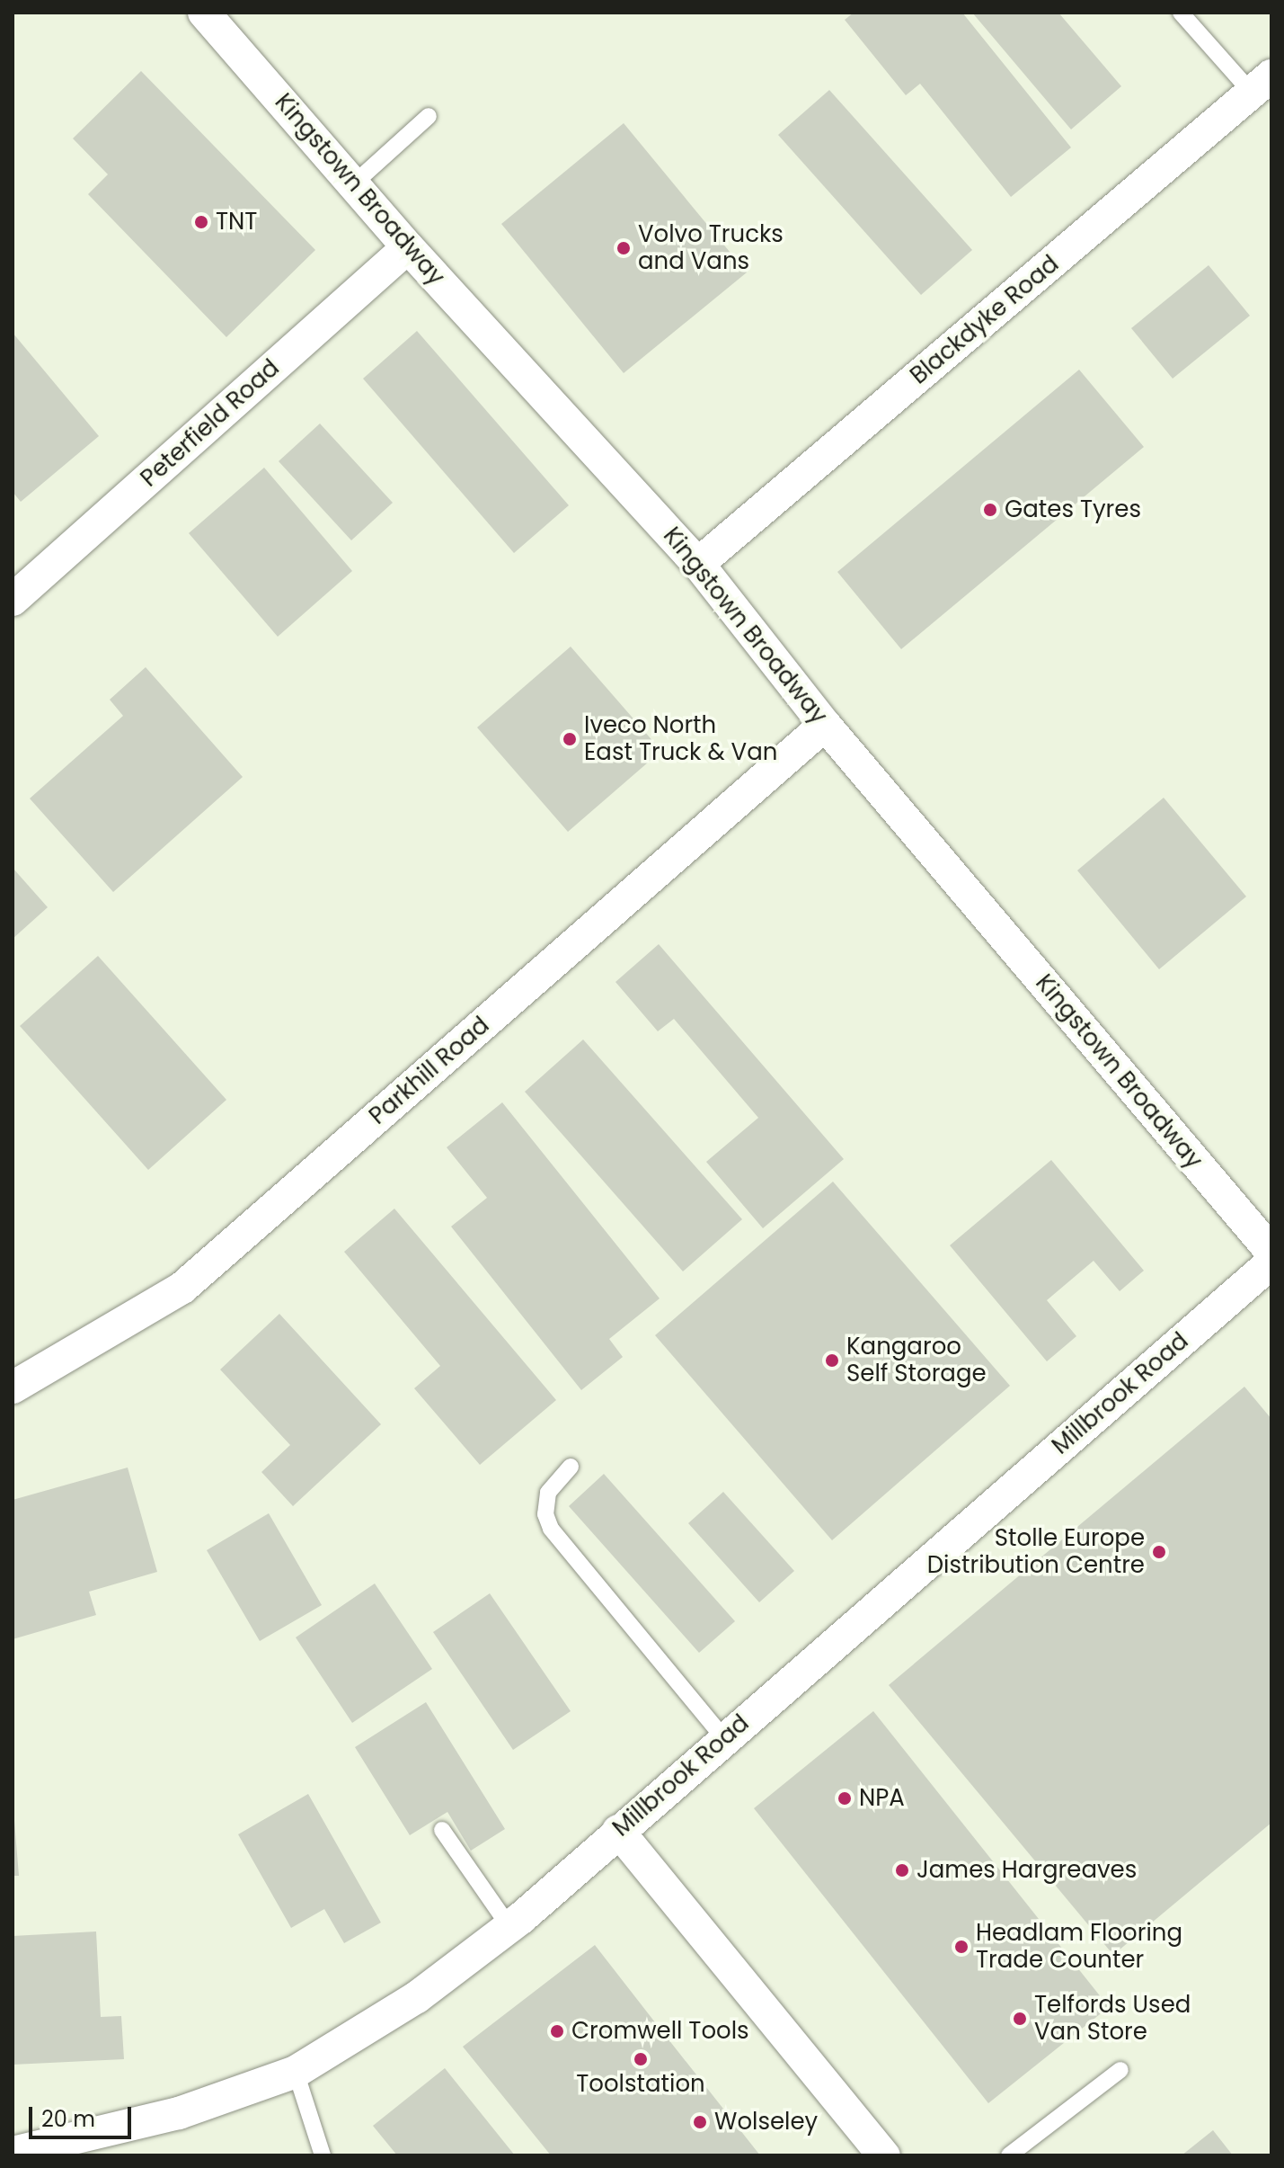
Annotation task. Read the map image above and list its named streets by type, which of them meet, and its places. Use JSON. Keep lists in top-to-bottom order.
{
  "streets": {
    "street": [
      "Kingstown Broadway",
      "Blackdyke Road",
      "Peterfield Road",
      "Parkhill Road",
      "Millbrook Road"
    ]
  },
  "crossings": [
    ["Kingstown Broadway", "Blackdyke Road"],
    ["Kingstown Broadway", "Peterfield Road"],
    ["Kingstown Broadway", "Parkhill Road"]
  ],
  "places": [
    "TNT",
    "Volvo Trucks and Vans",
    "Gates Tyres",
    "Iveco North East Truck & Van",
    "Kangaroo Self Storage",
    "Stolle Europe Distribution Centre",
    "NPA",
    "James Hargreaves",
    "Headlam Flooring Trade Counter",
    "Telfords Used Van Store",
    "Cromwell Tools",
    "Toolstation",
    "Wolseley"
  ],
  "scale_bar": "20 m"
}
